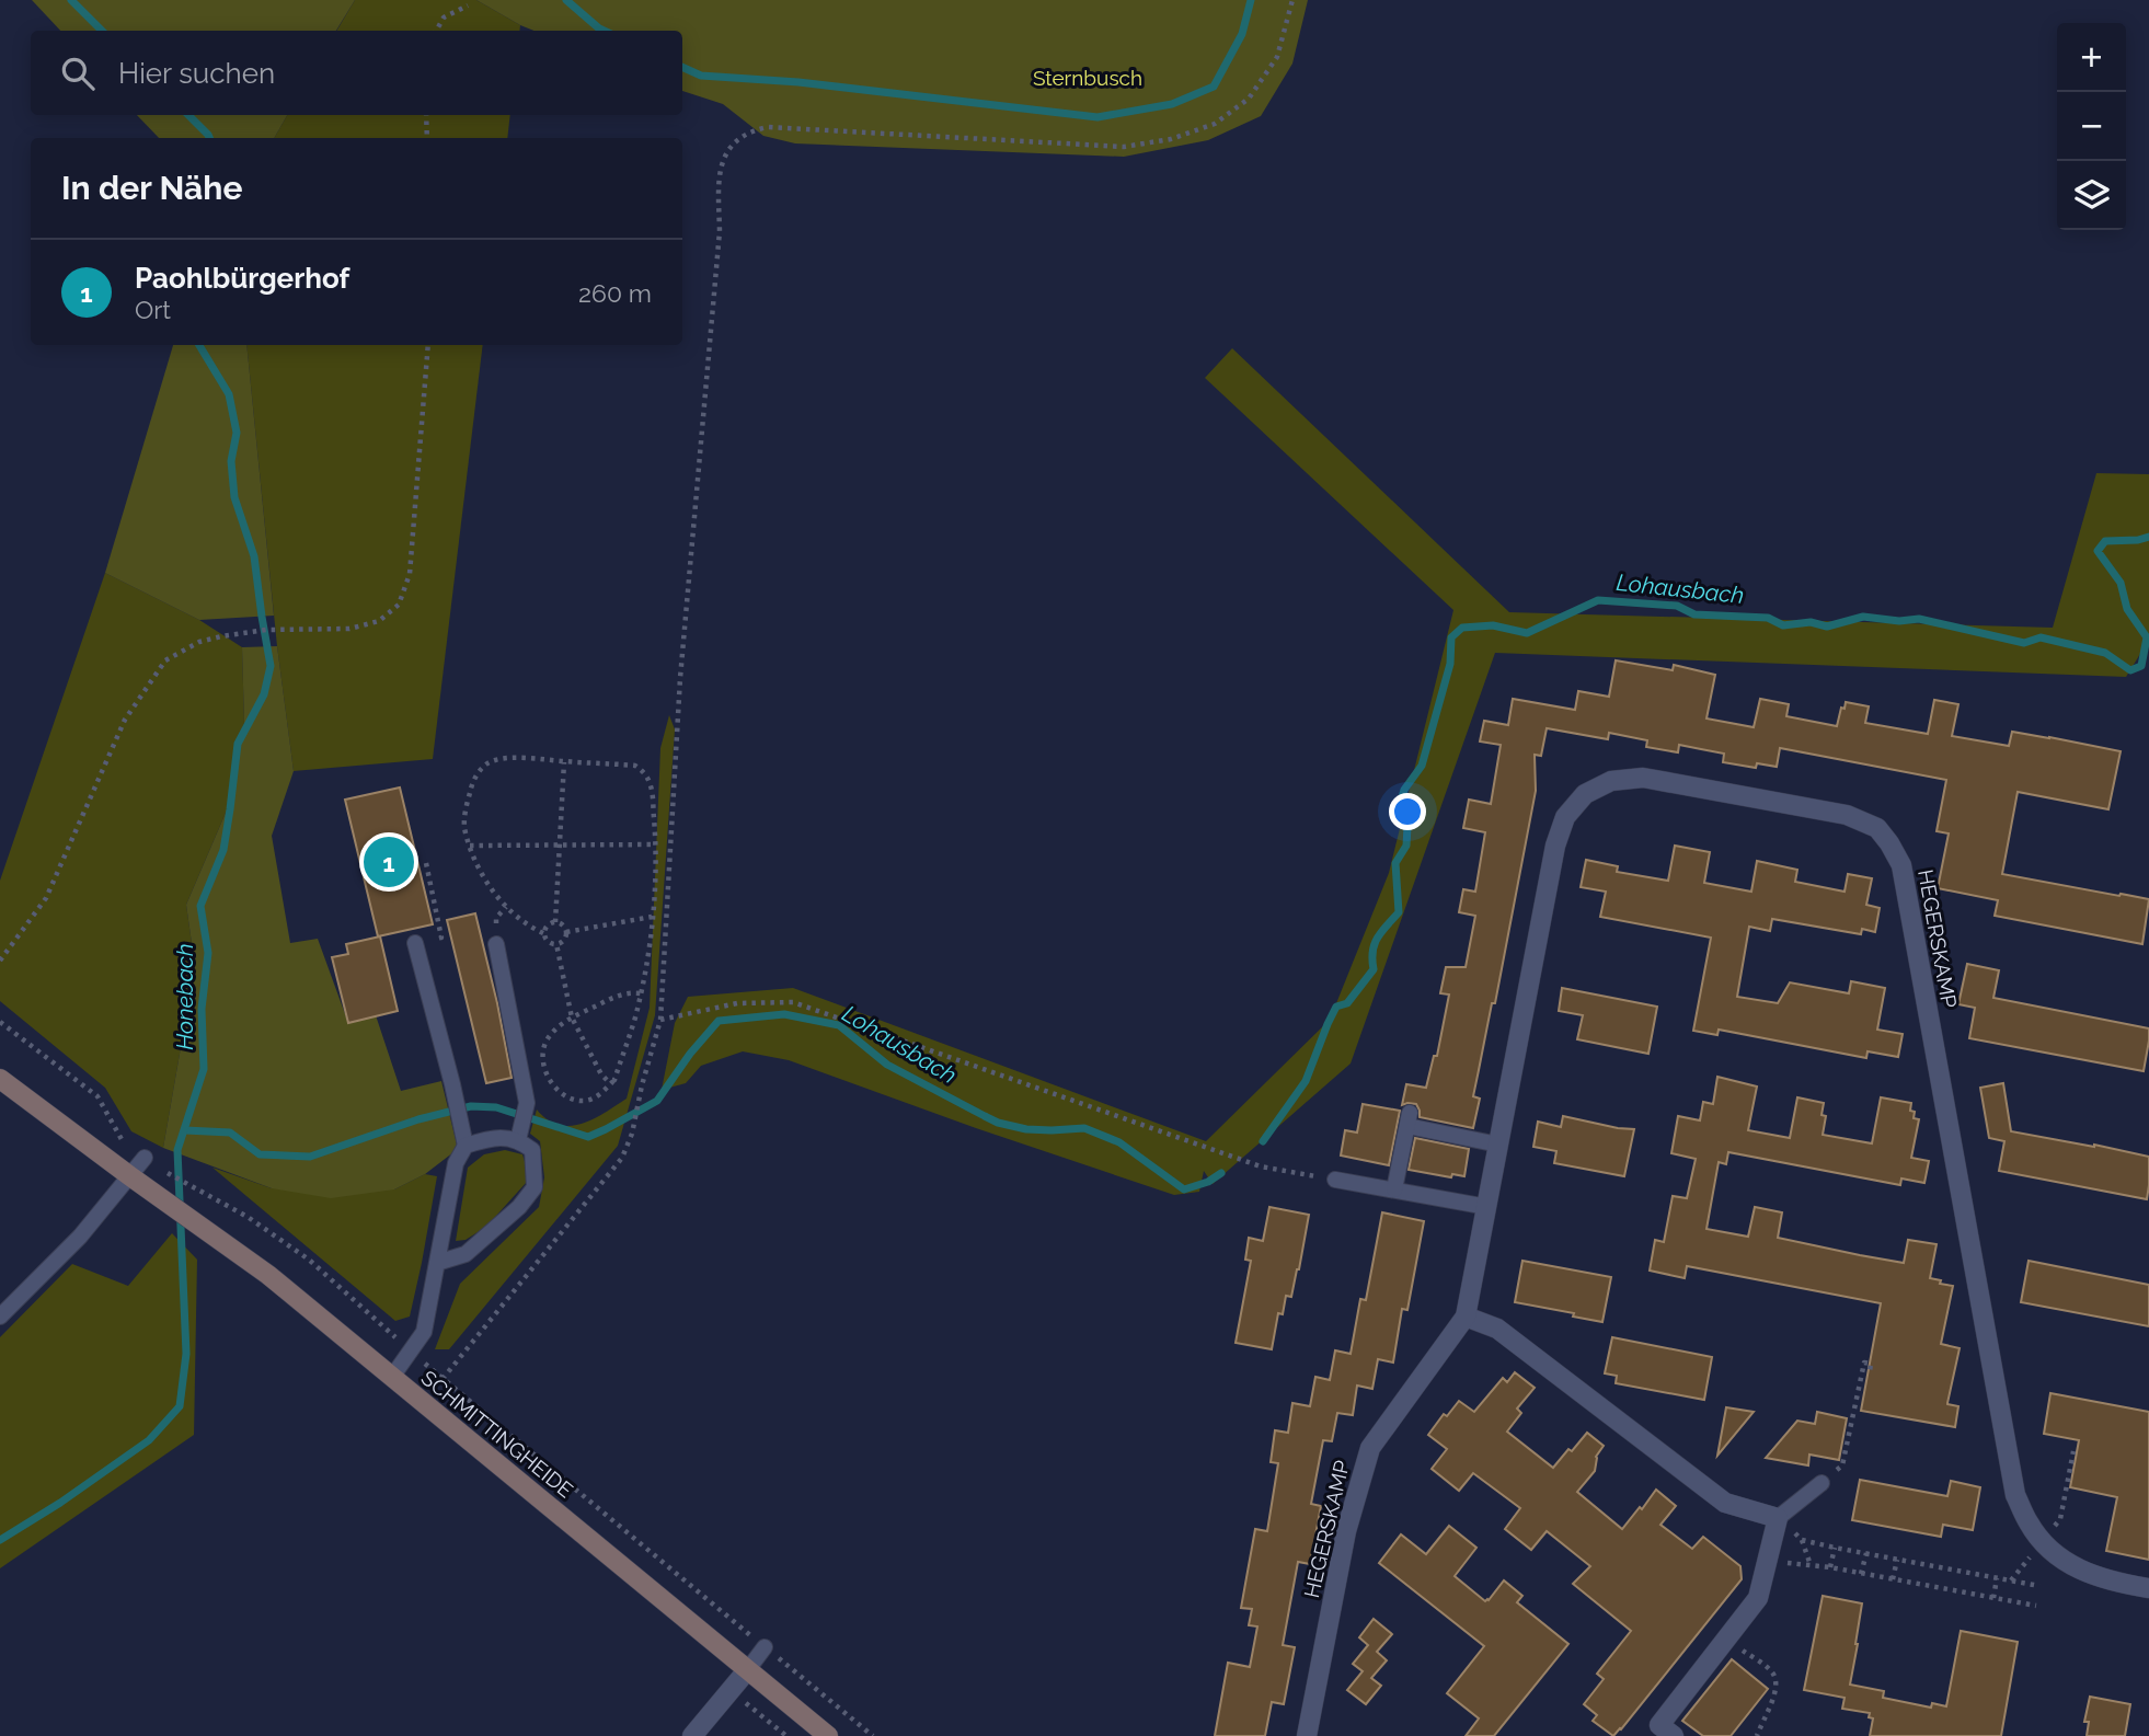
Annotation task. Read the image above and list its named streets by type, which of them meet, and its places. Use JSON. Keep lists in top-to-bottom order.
{
  "streets": {
    "street": ["HEGERSKAMP", "SCHMITTINGHEIDE"]
  },
  "water": ["Lohausbach", "Honebach"],
  "parks": ["Sternbusch"],
  "page": {
    "map_buttons": ["+", "−"],
    "search": "Hier suchen",
    "heading": "In der Nähe",
    "list": [
      {
        "mark": "1",
        "name": "Paohlbürgerhof",
        "note": "Ort",
        "value": "260 m"
      }
    ],
    "pins": "1"
  }
}
